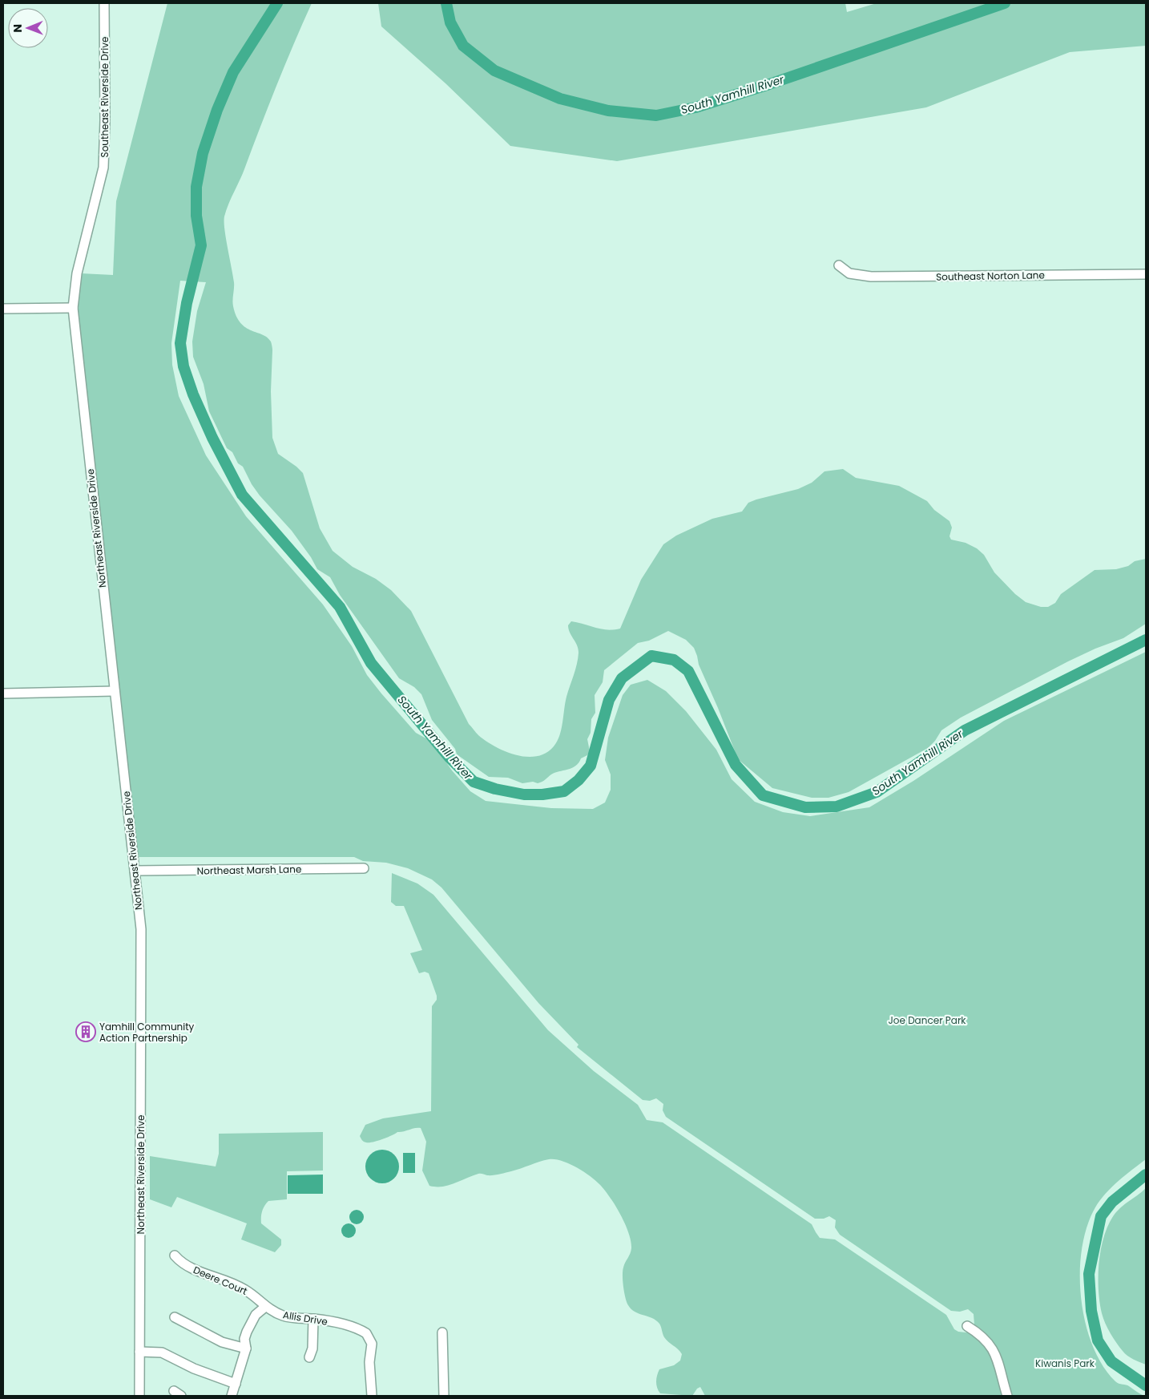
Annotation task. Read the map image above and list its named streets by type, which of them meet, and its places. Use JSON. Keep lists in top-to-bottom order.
{
  "streets": {
    "street": [
      "Southeast Riverside Drive",
      "Southeast Norton Lane",
      "Northeast Riverside Drive",
      "Northeast Marsh Lane",
      "Deere Court",
      "Allis Drive"
    ]
  },
  "crossings": [
    ["Southeast Riverside Drive", "Northeast Riverside Drive"],
    ["Northeast Riverside Drive", "Northeast Marsh Lane"],
    ["Deere Court", "Allis Drive"]
  ],
  "water": ["South Yamhill River"],
  "parks": ["Joe Dancer Park", "Kiwanis Park"],
  "places": {
    "building": ["Yamhill Community Action Partnership"]
  },
  "north": "left"
}
